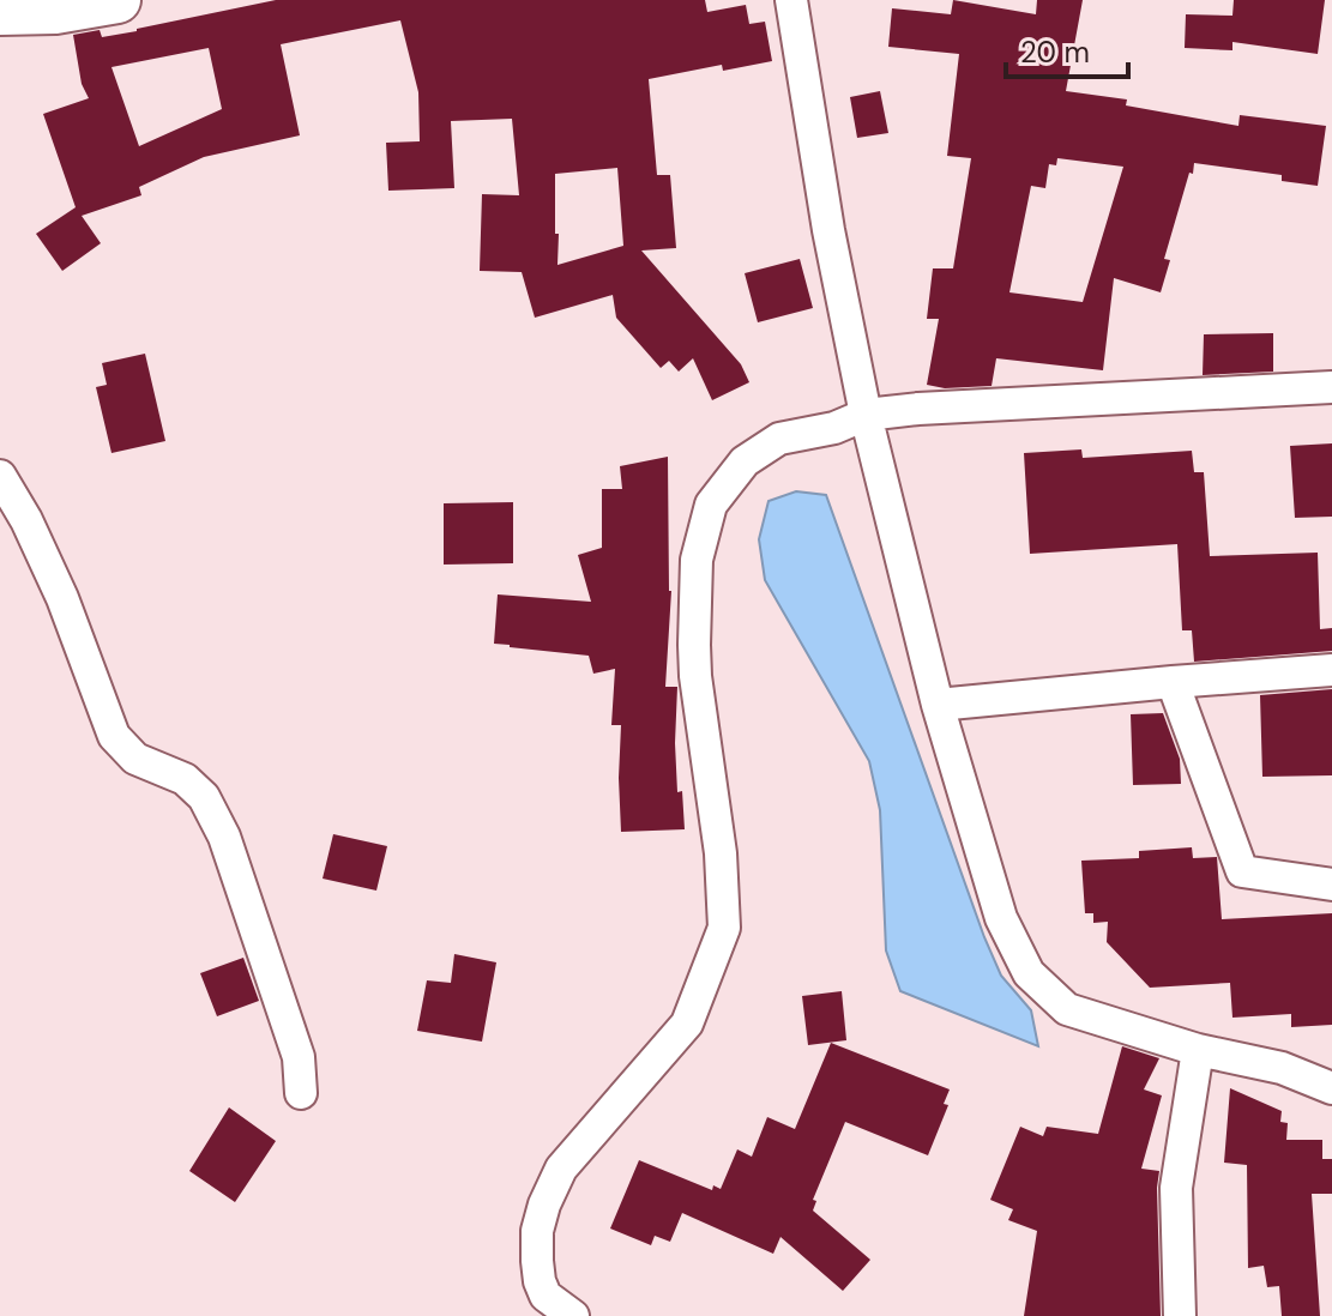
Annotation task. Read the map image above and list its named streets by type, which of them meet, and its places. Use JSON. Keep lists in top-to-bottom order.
{
  "scale_bar": "20 m"
}
